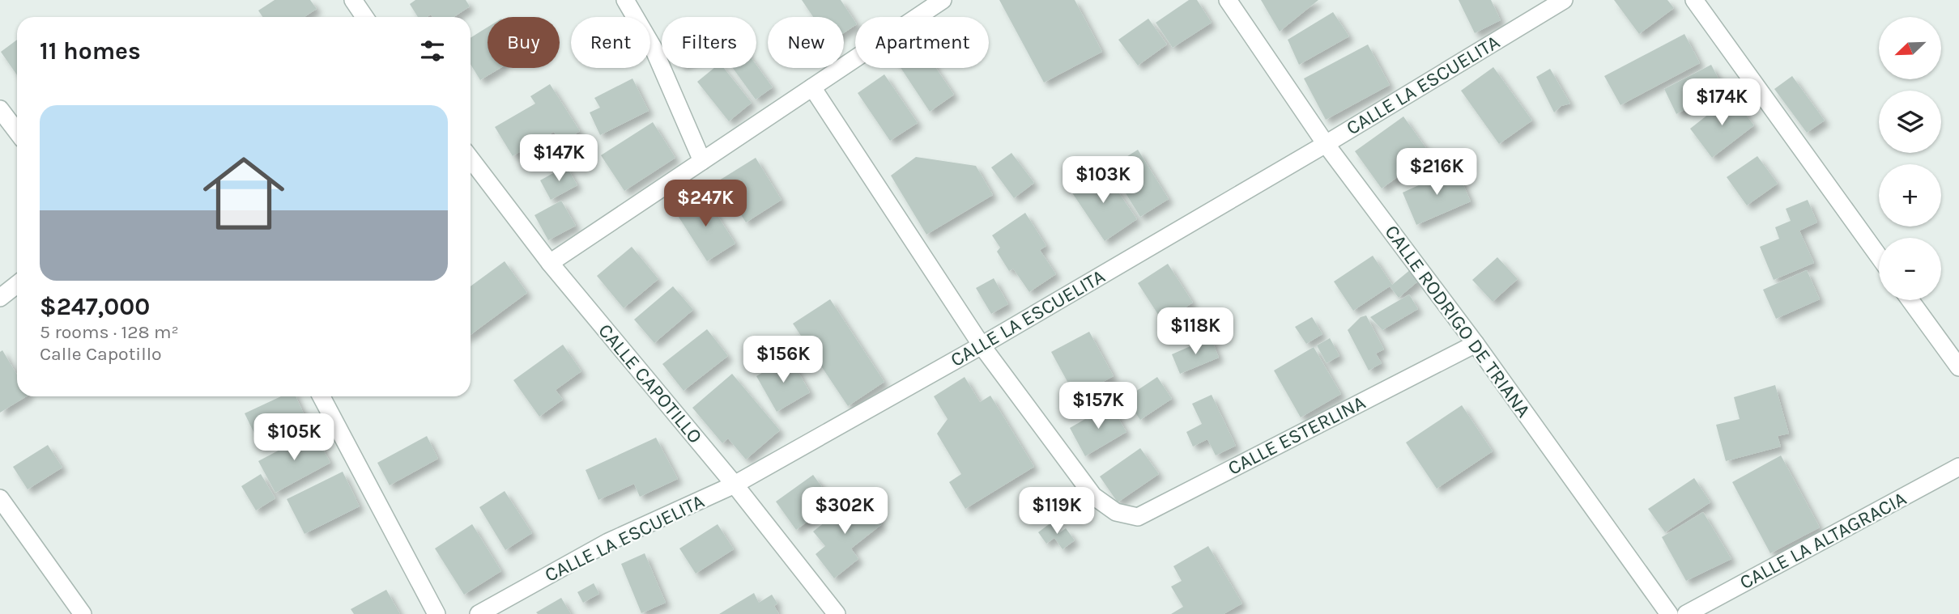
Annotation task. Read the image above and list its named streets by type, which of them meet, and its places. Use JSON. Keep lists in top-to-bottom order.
{
  "streets": {
    "street": [
      "CALLE LA ESCUELITA",
      "CALLE RODRIGO DE TRIANA",
      "CALLE CAPOTILLO",
      "CALLE ESTERLINA",
      "CALLE LA ALTAGRACIA"
    ]
  },
  "crossings": [
    ["CALLE LA ESCUELITA", "CALLE RODRIGO DE TRIANA"],
    ["CALLE LA ESCUELITA", "CALLE CAPOTILLO"],
    ["CALLE LA ESCUELITA", "CALLE ESTERLINA"],
    ["CALLE RODRIGO DE TRIANA", "CALLE ESTERLINA"]
  ],
  "north": "bottom left",
  "page": {
    "map_buttons": ["+", "−"],
    "chip": [
      "Buy",
      "Rent",
      "Filters",
      "New",
      "Apartment"
    ],
    "heading": "11 homes",
    "price": [
      "$174K",
      "$147K",
      "$216K",
      "$103K",
      "$247K",
      "$118K",
      "$156K",
      "$157K",
      "$105K",
      "$302K",
      "$119K"
    ],
    "list": [
      {
        "name": "$247,000",
        "note": "5 rooms · 128 m² · Calle Capotillo"
      }
    ]
  }
}
